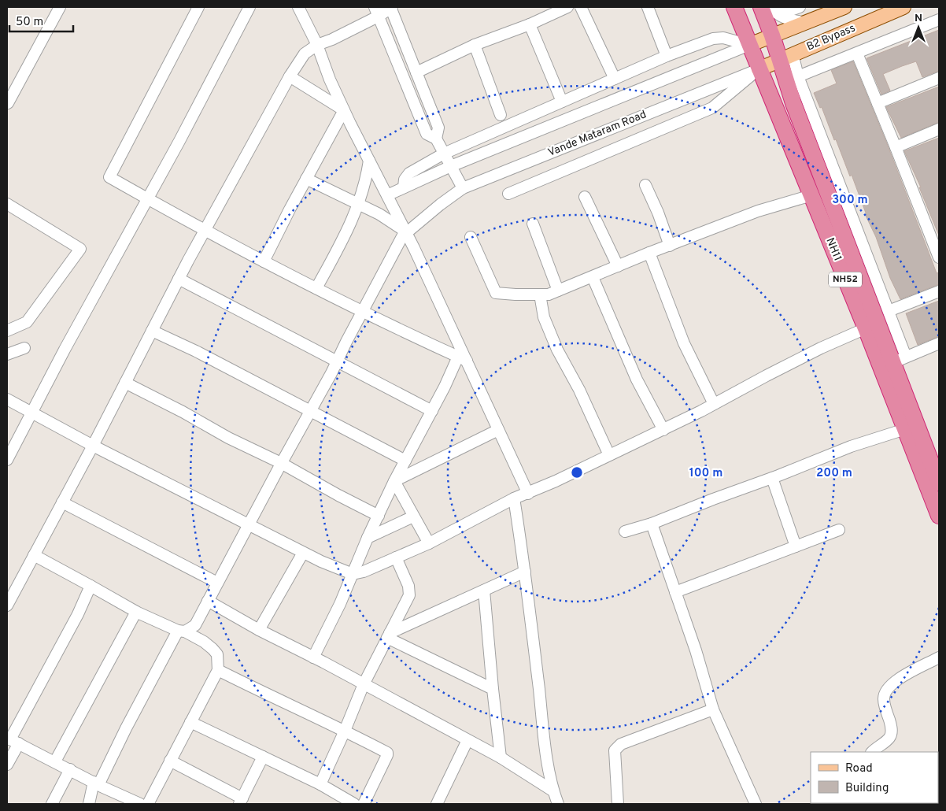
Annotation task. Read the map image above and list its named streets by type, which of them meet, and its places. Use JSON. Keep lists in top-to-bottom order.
{
  "streets": {
    "highway": ["NH11", "NH52"],
    "main road": ["B2 Bypass"],
    "street": ["Vande Mataram Road"]
  },
  "crossings": [
    ["B2 Bypass", "Vande Mataram Road"],
    ["B2 Bypass", "NH11"],
    ["B2 Bypass", "NH52"],
    ["Vande Mataram Road", "NH11"],
    ["NH11", "NH52"]
  ],
  "legend": ["Road", "Building"],
  "scale_bar": "50 m",
  "north": "top",
  "rings": ["300 m", "100 m", "200 m"]
}
